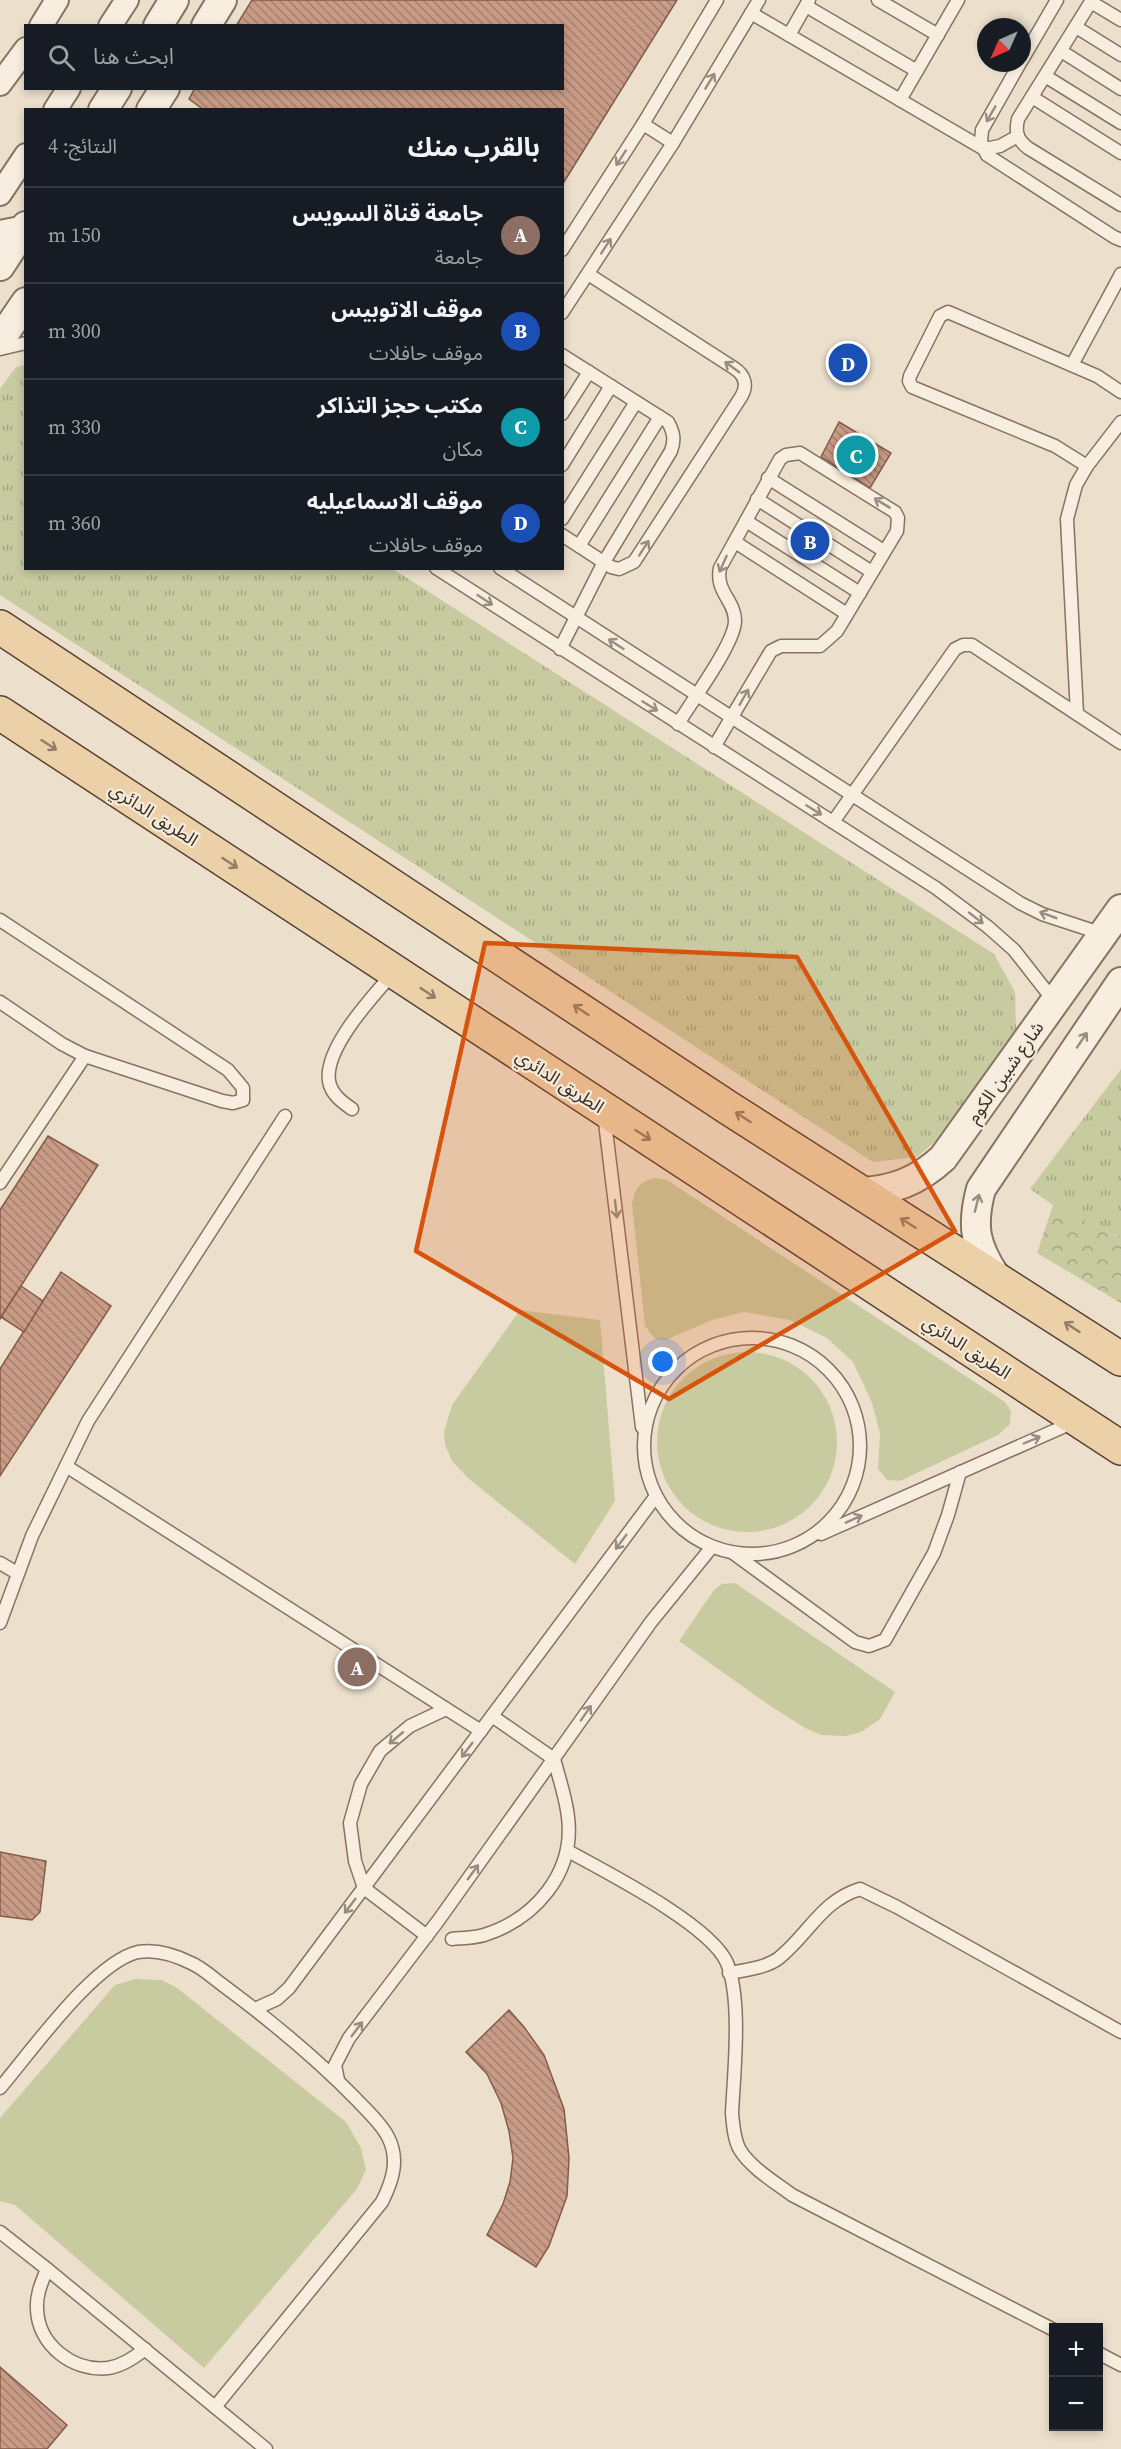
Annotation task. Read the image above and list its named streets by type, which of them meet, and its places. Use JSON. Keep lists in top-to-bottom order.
{
  "streets": {
    "main road": ["الطريق الدائري"],
    "street": ["شارع شبين الكوم"]
  },
  "north": "bottom left",
  "page": {
    "search": "ابحث هنا",
    "heading": ["بالقرب منك", "النتائج: 4"],
    "list": [
      {
        "mark": "A",
        "name": "جامعة قناة السويس",
        "note": "جامعة",
        "value": "150 m"
      },
      {
        "mark": "B",
        "name": "موقف الاتوبيس",
        "note": "موقف حافلات",
        "value": "300 m"
      },
      {
        "mark": "C",
        "name": "مكتب حجز التذاكر",
        "note": "مكان",
        "value": "330 m"
      },
      {
        "mark": "D",
        "name": "موقف الاسماعيليه",
        "note": "موقف حافلات",
        "value": "360 m"
      }
    ],
    "pins": [
      "D",
      "C",
      "B",
      "A"
    ],
    "map_buttons": ["+", "−"]
  }
}
